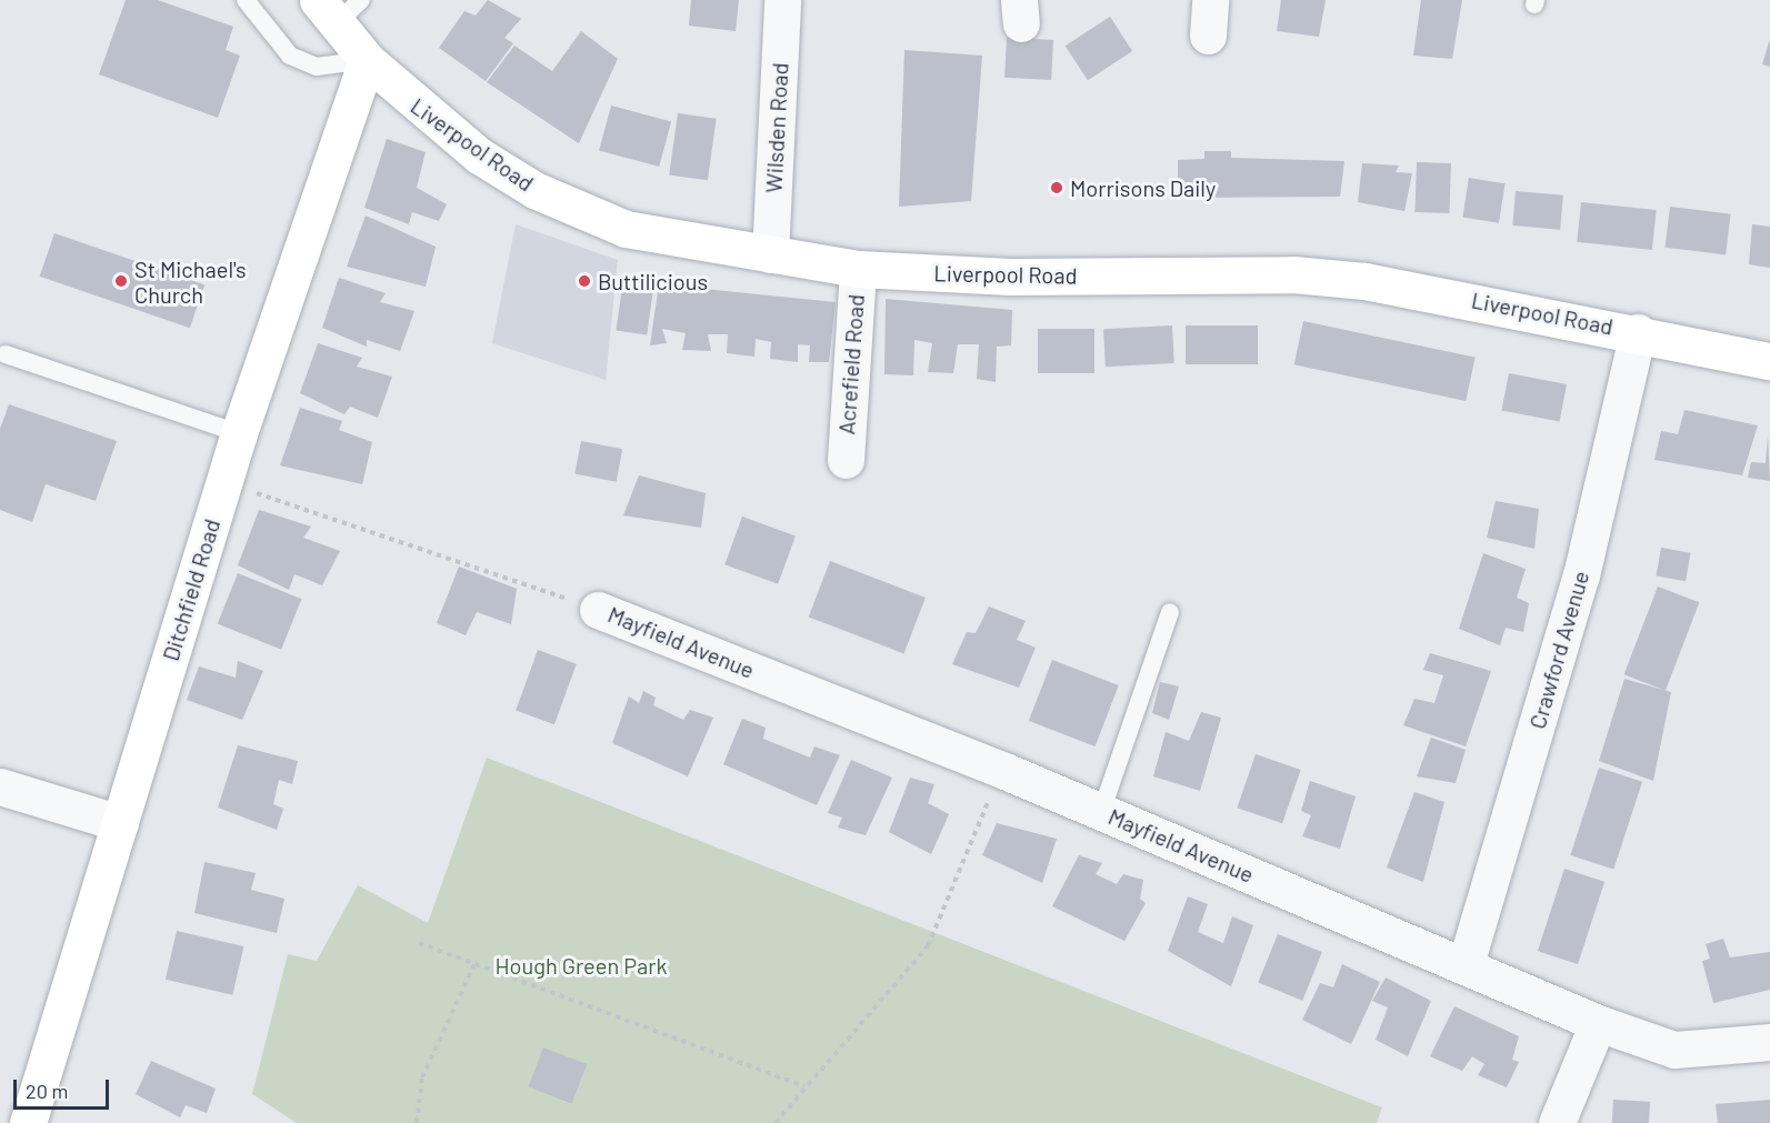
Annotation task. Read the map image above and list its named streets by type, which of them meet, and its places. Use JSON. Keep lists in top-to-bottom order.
{
  "streets": {
    "main road": ["Liverpool Road", "Ditchfield Road"],
    "street": [
      "Wilsden Road",
      "Acrefield Road",
      "Mayfield Avenue",
      "Crawford Avenue"
    ]
  },
  "crossings": [
    ["Wilsden Road", "Liverpool Road"],
    ["Liverpool Road", "Acrefield Road"],
    ["Liverpool Road", "Ditchfield Road"],
    ["Liverpool Road", "Crawford Avenue"],
    ["Mayfield Avenue", "Crawford Avenue"]
  ],
  "parks": ["Hough Green Park"],
  "places": ["Morrisons Daily", "St Michael's Church", "Buttilicious"],
  "scale_bar": "20 m"
}
